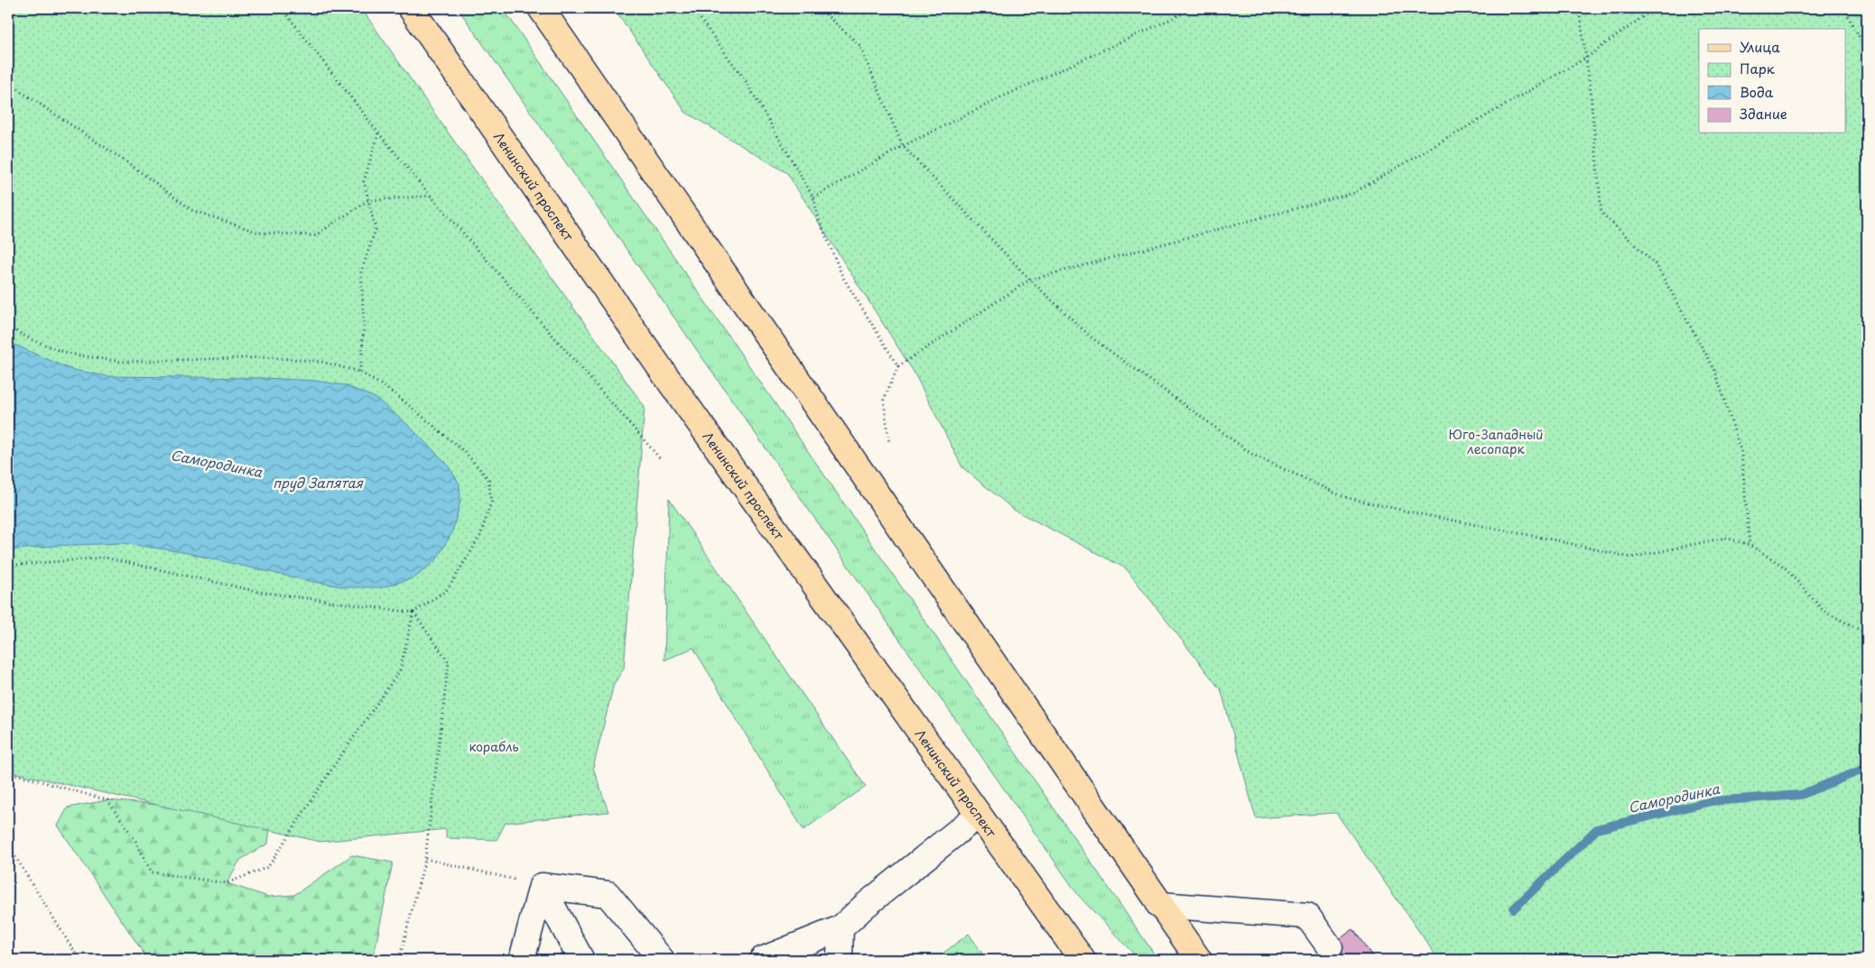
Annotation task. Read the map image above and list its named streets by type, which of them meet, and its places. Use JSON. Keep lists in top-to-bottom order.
{
  "streets": {
    "main road": ["Ленинский проспект"]
  },
  "water": ["Самородинка", "пруд Запятая"],
  "parks": ["Юго-Западный лесопарк", "корабль"],
  "legend": [
    "Улица",
    "Парк",
    "Вода",
    "Здание"
  ]
}
